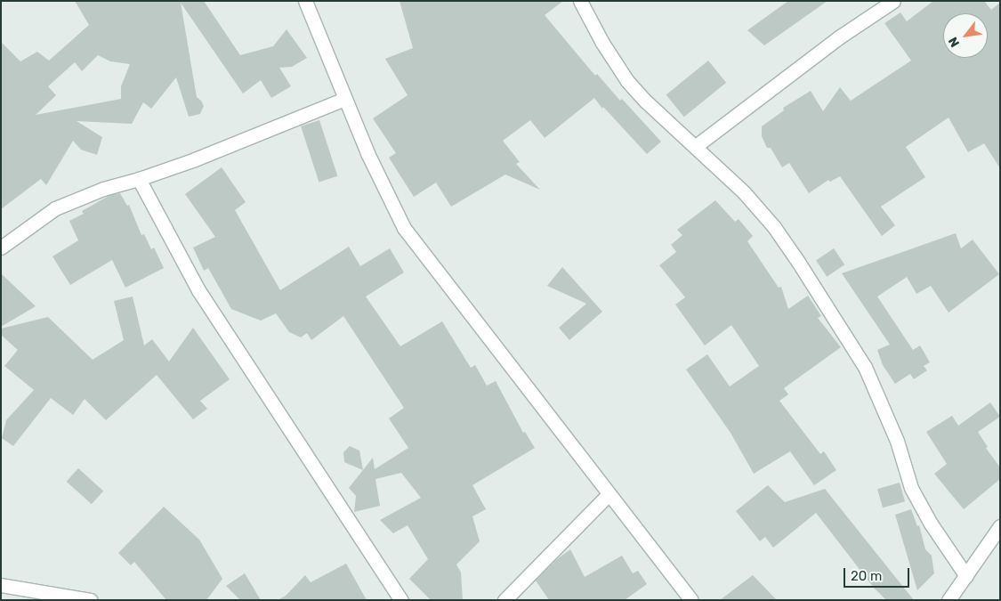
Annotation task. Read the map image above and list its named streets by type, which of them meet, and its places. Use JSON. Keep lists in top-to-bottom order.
{
  "scale_bar": "20 m",
  "north": "bottom left"
}
